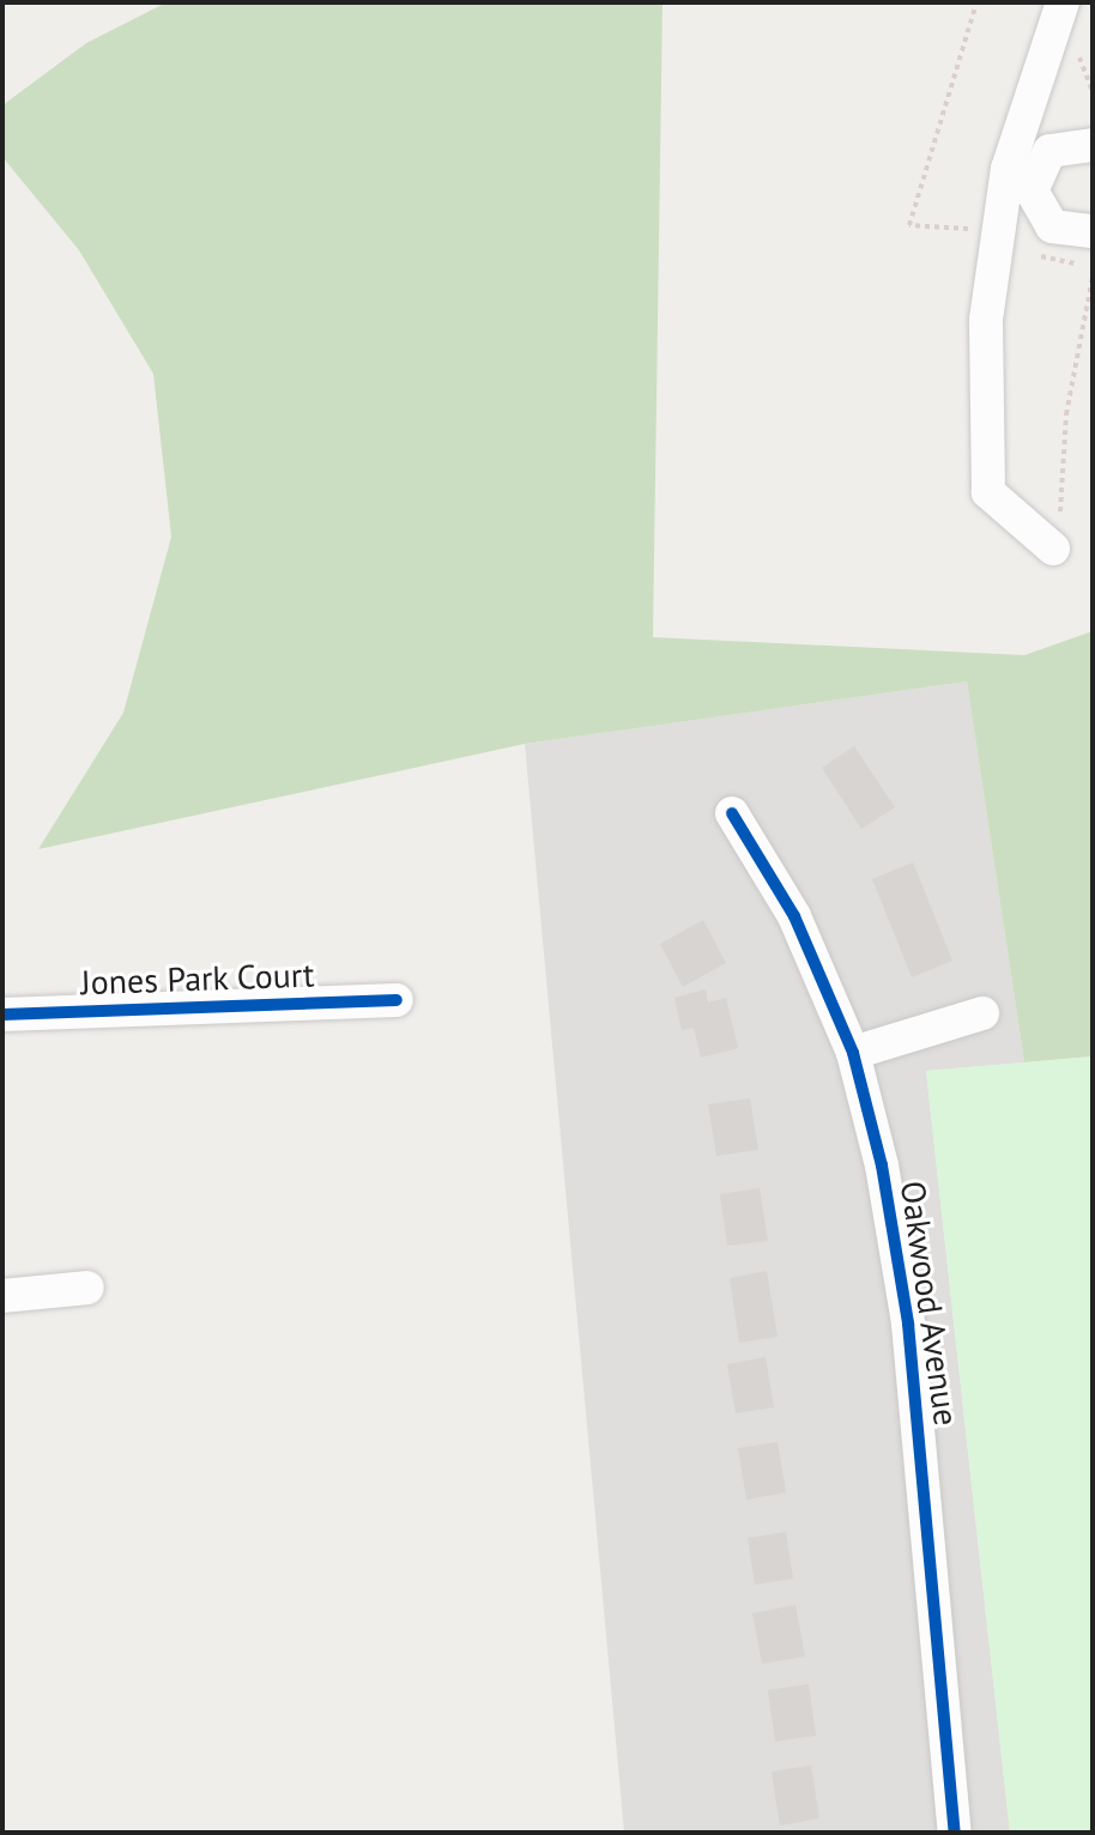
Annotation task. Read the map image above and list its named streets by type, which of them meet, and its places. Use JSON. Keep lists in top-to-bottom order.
{
  "streets": {
    "street": ["Jones Park Court", "Oakwood Avenue"]
  }
}
